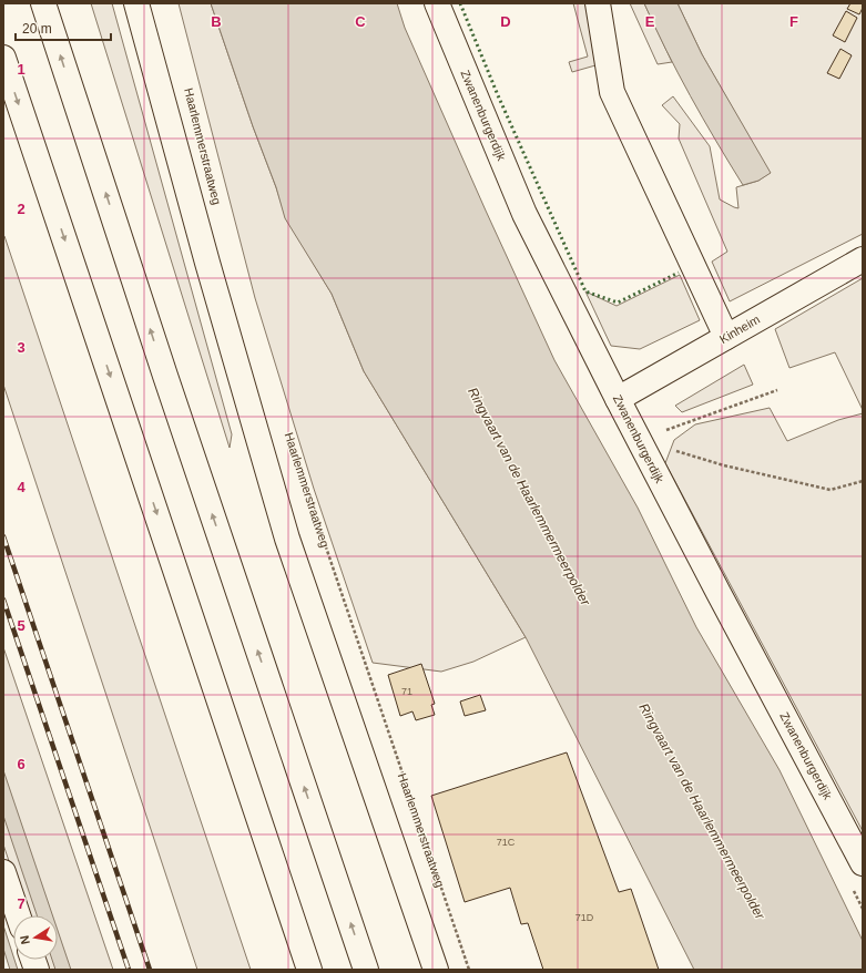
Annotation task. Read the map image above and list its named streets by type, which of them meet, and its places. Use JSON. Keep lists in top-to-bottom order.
{
  "streets": {
    "main road": ["Zwanenburgerdijk", "Haarlemmerstraatweg", "Kinheim"]
  },
  "crossings": [
    ["Zwanenburgerdijk", "Kinheim"]
  ],
  "water": ["Ringvaart van de Haarlemmermeerpolder"],
  "house_numbers": ["71", "71C", "71D"],
  "scale_bar": "20 m",
  "north": "left",
  "grid": {
    "columns": [
      "B",
      "C",
      "D",
      "E",
      "F"
    ],
    "rows": [
      "1",
      "2",
      "3",
      "4",
      "5",
      "6",
      "7"
    ]
  }
}
